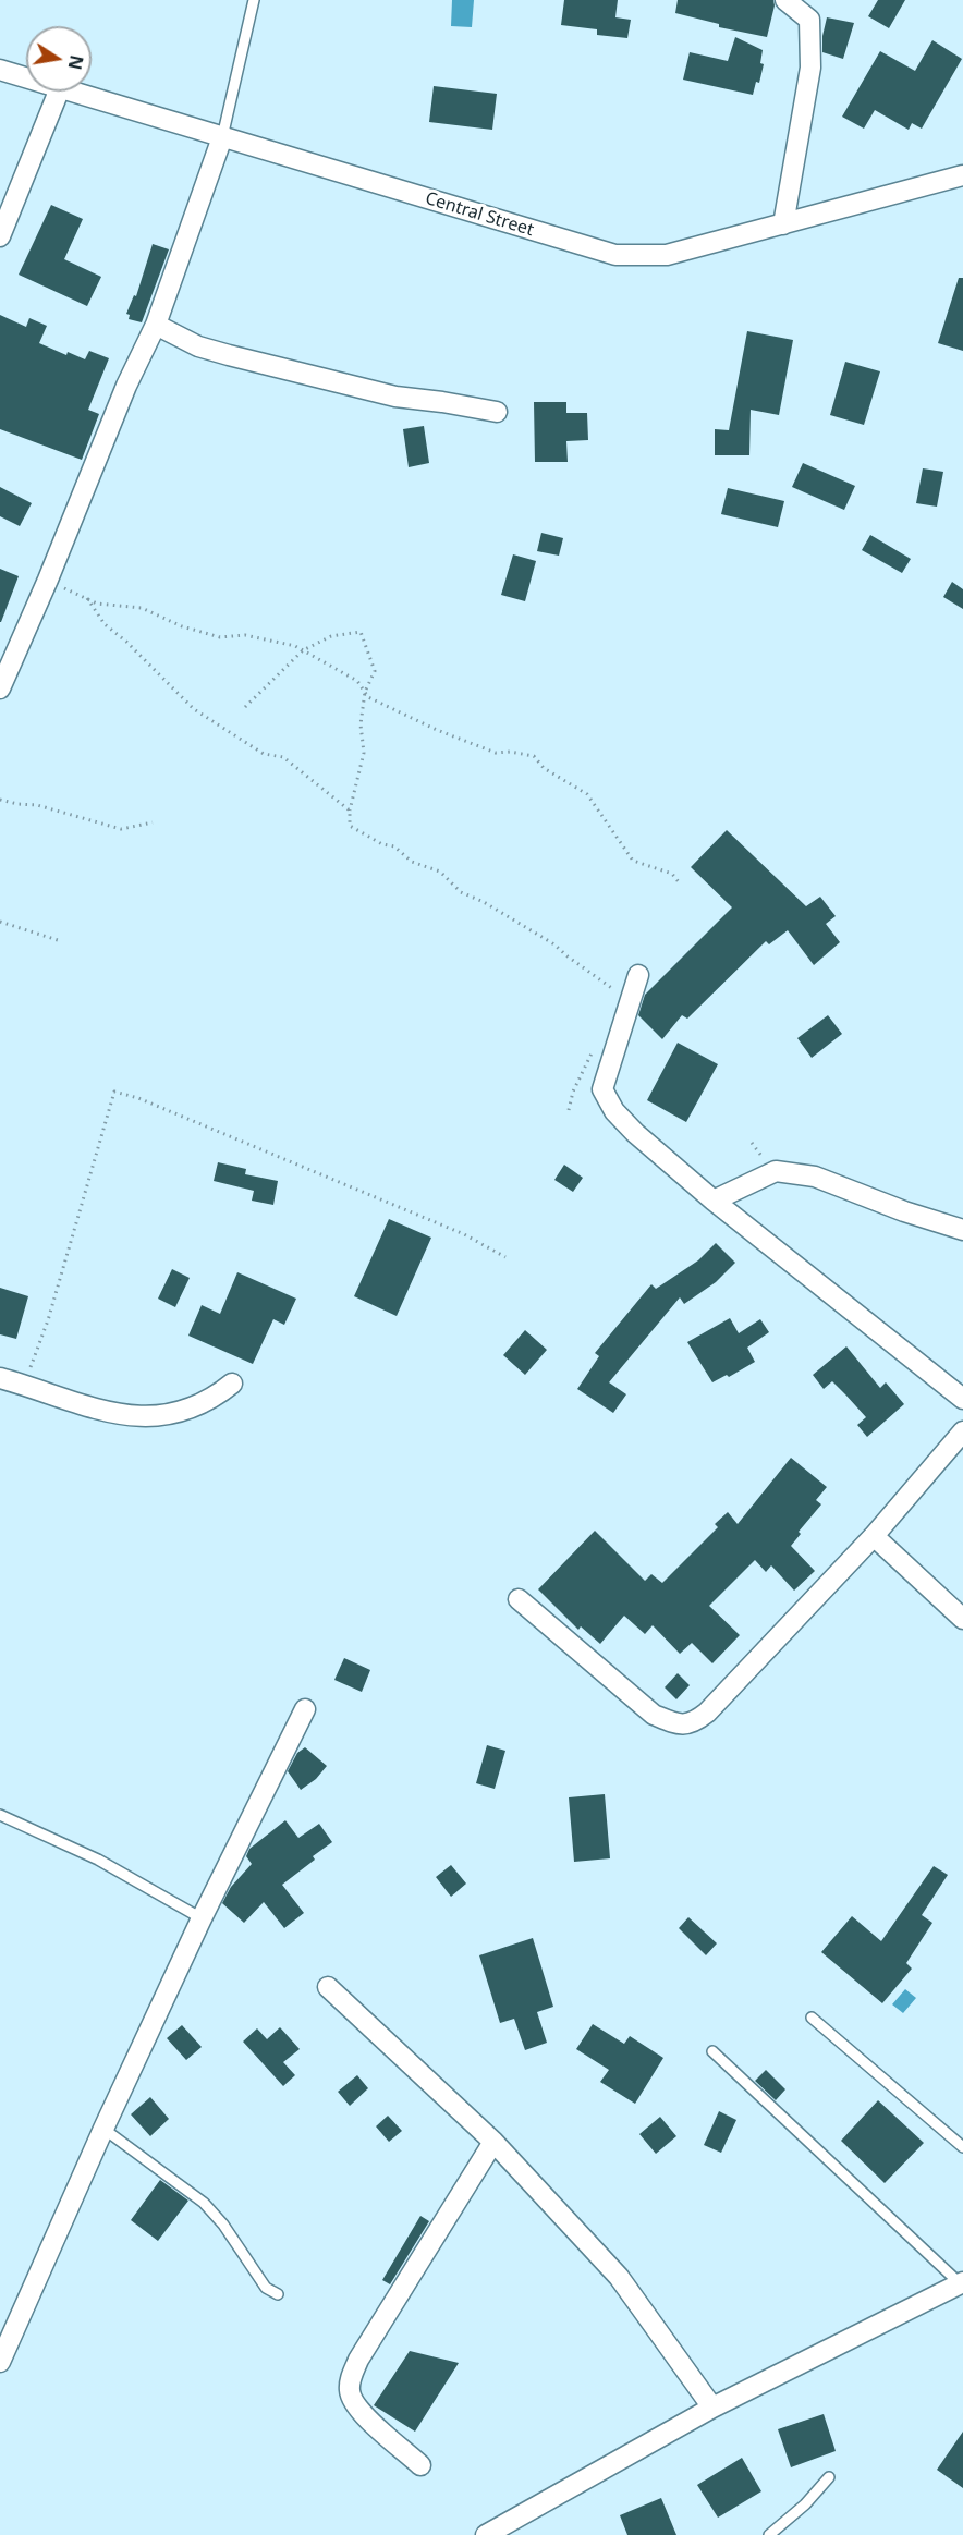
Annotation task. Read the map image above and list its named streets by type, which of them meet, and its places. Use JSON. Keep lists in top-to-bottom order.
{
  "streets": {
    "street": ["Central Street"]
  },
  "north": "right"
}
